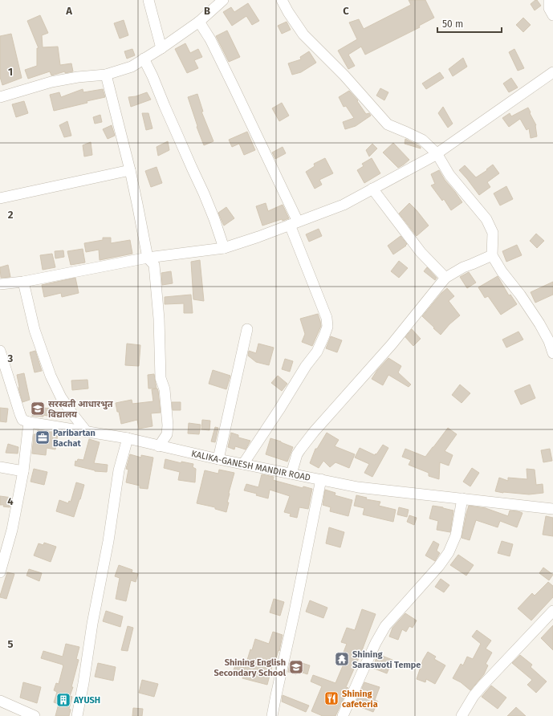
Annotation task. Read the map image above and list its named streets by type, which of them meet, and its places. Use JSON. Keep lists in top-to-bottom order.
{
  "streets": {
    "street": ["KALIKA-GANESH MANDIR ROAD"]
  },
  "places": {
    "school or university": ["सरस्वती आधारभुत विद्यालय", "Shining English Secondary School"],
    "office": ["Paribartan Bachat"],
    "temple": ["Shining Saraswoti Tempe"],
    "restaurant": ["Shining cafeteria"],
    "building": ["AYUSH"]
  },
  "scale_bar": "50 m",
  "grid": {
    "columns": ["A", "B", "C"],
    "rows": [
      "1",
      "2",
      "3",
      "4",
      "5"
    ]
  }
}
